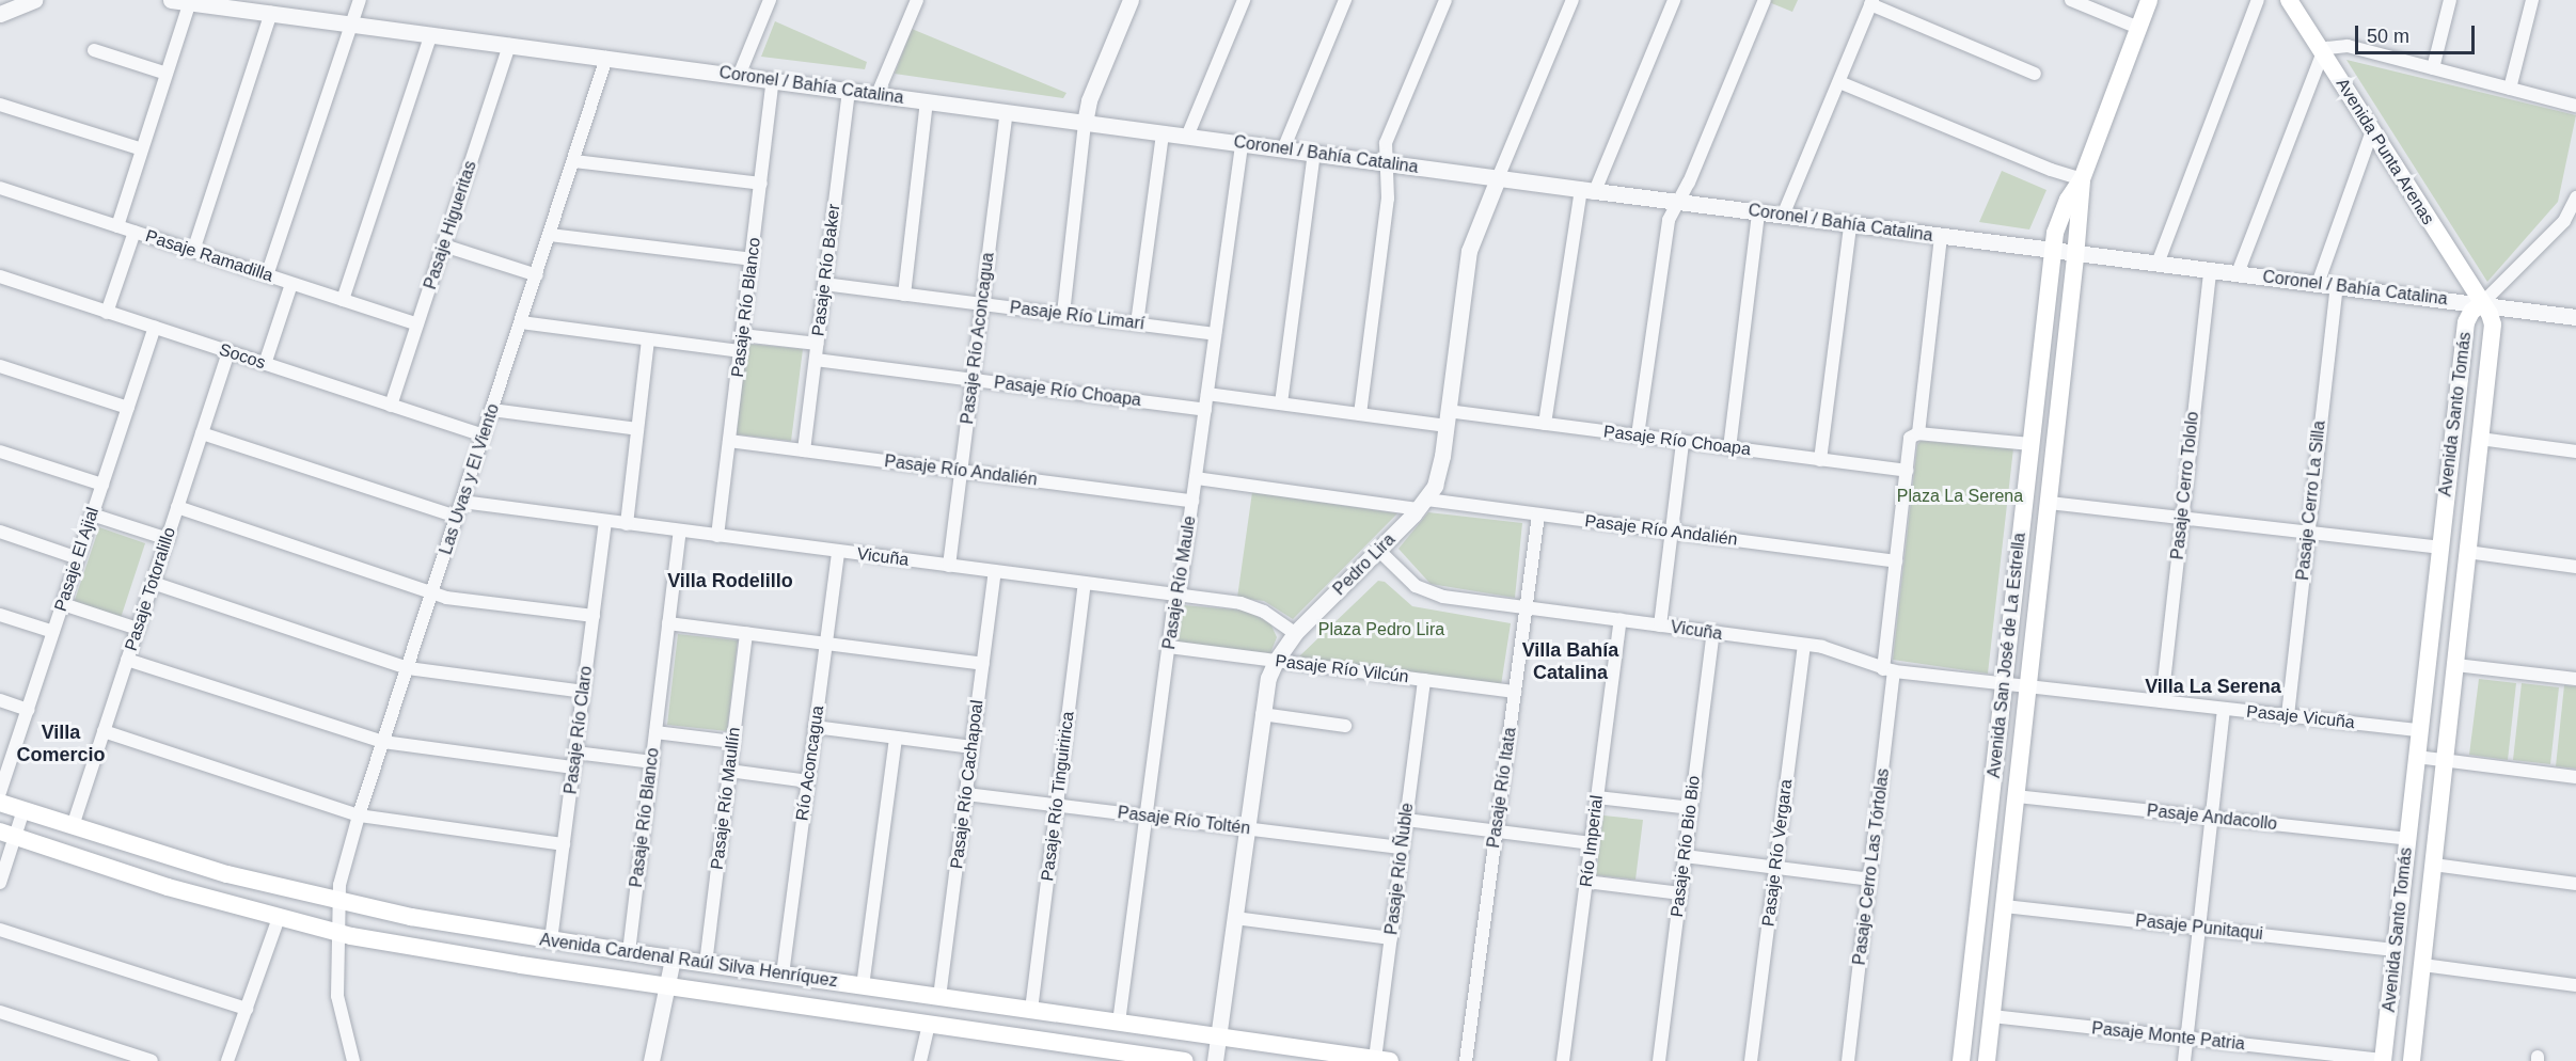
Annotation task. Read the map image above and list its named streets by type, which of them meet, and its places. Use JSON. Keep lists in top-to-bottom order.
{
  "streets": {
    "main road": [
      "Avenida Punta Arenas",
      "Avenida Santo Tomás",
      "Avenida San José de La Estrella",
      "Avenida Cardenal Raúl Silva Henríquez"
    ],
    "street": [
      "Coronel / Bahía Catalina",
      "Pasaje Higueritas",
      "Pasaje Ramadilla",
      "Pasaje Río Baker",
      "Pasaje Río Blanco",
      "Pasaje Río Limarí",
      "Pasaje Río Aconcagua",
      "Socos",
      "Pasaje Río Choapa",
      "Pasaje Río Andalién",
      "Las Uvas y El Viento",
      "Pasaje Cerro Tololo",
      "Pasaje Cerro La Silla",
      "Vicuña",
      "Pasaje El Ajial",
      "Pedro Lira",
      "Pasaje Río Maule",
      "Pasaje Totoralillo",
      "Pasaje Río Vilcún",
      "Pasaje Vicuña",
      "Pasaje Río Claro",
      "Río Aconcagua",
      "Pasaje Río Cachapoal",
      "Pasaje Río Itata",
      "Pasaje Río Tinguiririca",
      "Pasaje Río Maullín",
      "Pasaje Andacollo",
      "Pasaje Río Toltén",
      "Río Imperial",
      "Pasaje Río Bio Bio",
      "Pasaje Río Vergara",
      "Pasaje Cerro Las Tórtolas",
      "Pasaje Río Ñuble",
      "Pasaje Punitaqui",
      "Pasaje Monte Patria"
    ]
  },
  "crossings": [
    ["Coronel / Bahía Catalina", "Avenida Punta Arenas"],
    ["Coronel / Bahía Catalina", "Pasaje Higueritas"],
    ["Coronel / Bahía Catalina", "Pasaje Río Baker"],
    ["Coronel / Bahía Catalina", "Pasaje Río Blanco"],
    ["Coronel / Bahía Catalina", "Pasaje Río Aconcagua"],
    ["Coronel / Bahía Catalina", "Avenida Santo Tomás"],
    ["Coronel / Bahía Catalina", "Las Uvas y El Viento"],
    ["Coronel / Bahía Catalina", "Pasaje Cerro Tololo"],
    ["Coronel / Bahía Catalina", "Pasaje Cerro La Silla"],
    ["Coronel / Bahía Catalina", "Pedro Lira"],
    ["Coronel / Bahía Catalina", "Pasaje Río Maule"],
    ["Coronel / Bahía Catalina", "Avenida San José de La Estrella"],
    ["Coronel / Bahía Catalina", "Pasaje Cerro Las Tórtolas"],
    ["Avenida Punta Arenas", "Avenida Santo Tomás"],
    ["Pasaje Higueritas", "Pasaje Ramadilla"],
    ["Pasaje Higueritas", "Socos"],
    ["Pasaje Río Baker", "Pasaje Río Limarí"],
    ["Pasaje Río Baker", "Pasaje Río Choapa"],
    ["Pasaje Río Baker", "Pasaje Río Andalién"],
    ["Pasaje Río Blanco", "Pasaje Río Andalién"],
    ["Pasaje Río Blanco", "Vicuña"],
    ["Pasaje Río Blanco", "Avenida Cardenal Raúl Silva Henríquez"],
    ["Pasaje Río Limarí", "Pasaje Río Aconcagua"],
    ["Pasaje Río Limarí", "Pasaje Río Maule"],
    ["Pasaje Río Aconcagua", "Pasaje Río Choapa"],
    ["Pasaje Río Aconcagua", "Pasaje Río Andalién"],
    ["Pasaje Río Aconcagua", "Vicuña"],
    ["Socos", "Las Uvas y El Viento"],
    ["Socos", "Pasaje El Ajial"],
    ["Socos", "Pasaje Totoralillo"],
    ["Pasaje Río Choapa", "Pedro Lira"],
    ["Pasaje Río Choapa", "Pasaje Río Maule"],
    ["Pasaje Río Choapa", "Pasaje Cerro Las Tórtolas"],
    ["Avenida Santo Tomás", "Pasaje Vicuña"],
    ["Avenida Santo Tomás", "Pasaje Andacollo"],
    ["Avenida Santo Tomás", "Pasaje Punitaqui"],
    ["Avenida Santo Tomás", "Pasaje Monte Patria"],
    ["Pasaje Río Andalién", "Pedro Lira"],
    ["Pasaje Río Andalién", "Pasaje Río Maule"],
    ["Pasaje Río Andalién", "Pasaje Río Itata"],
    ["Pasaje Río Andalién", "Pasaje Cerro Las Tórtolas"],
    ["Las Uvas y El Viento", "Vicuña"],
    ["Las Uvas y El Viento", "Avenida Cardenal Raúl Silva Henríquez"],
    ["Pasaje Cerro Tololo", "Pasaje Vicuña"],
    ["Pasaje Cerro La Silla", "Pasaje Vicuña"],
    ["Vicuña", "Pedro Lira"],
    ["Vicuña", "Pasaje Río Maule"],
    ["Vicuña", "Avenida San José de La Estrella"],
    ["Vicuña", "Pasaje Vicuña"],
    ["Vicuña", "Pasaje Río Claro"],
    ["Vicuña", "Río Aconcagua"],
    ["Vicuña", "Pasaje Río Cachapoal"],
    ["Vicuña", "Pasaje Río Itata"],
    ["Vicuña", "Pasaje Río Tinguiririca"],
    ["Vicuña", "Río Imperial"],
    ["Vicuña", "Pasaje Río Bio Bio"],
    ["Vicuña", "Pasaje Río Vergara"],
    ["Vicuña", "Pasaje Cerro Las Tórtolas"],
    ["Pedro Lira", "Pasaje Río Vilcún"],
    ["Pedro Lira", "Pasaje Río Toltén"],
    ["Pedro Lira", "Avenida Cardenal Raúl Silva Henríquez"],
    ["Pasaje Río Maule", "Pasaje Río Vilcún"],
    ["Pasaje Río Maule", "Pasaje Río Toltén"],
    ["Pasaje Río Maule", "Avenida Cardenal Raúl Silva Henríquez"],
    ["Pasaje Totoralillo", "Avenida Cardenal Raúl Silva Henríquez"],
    ["Avenida San José de La Estrella", "Pasaje Vicuña"],
    ["Avenida San José de La Estrella", "Pasaje Andacollo"],
    ["Avenida San José de La Estrella", "Pasaje Punitaqui"],
    ["Avenida San José de La Estrella", "Pasaje Monte Patria"],
    ["Pasaje Río Vilcún", "Pasaje Río Itata"],
    ["Pasaje Río Vilcún", "Pasaje Río Ñuble"],
    ["Pasaje Río Claro", "Avenida Cardenal Raúl Silva Henríquez"],
    ["Río Aconcagua", "Avenida Cardenal Raúl Silva Henríquez"],
    ["Pasaje Río Cachapoal", "Pasaje Río Toltén"],
    ["Pasaje Río Cachapoal", "Avenida Cardenal Raúl Silva Henríquez"],
    ["Pasaje Río Tinguiririca", "Pasaje Río Toltén"],
    ["Pasaje Río Tinguiririca", "Avenida Cardenal Raúl Silva Henríquez"],
    ["Pasaje Río Maullín", "Avenida Cardenal Raúl Silva Henríquez"],
    ["Pasaje Río Toltén", "Pasaje Río Ñuble"],
    ["Pasaje Río Ñuble", "Avenida Cardenal Raúl Silva Henríquez"]
  ],
  "districts": [
    "Villa Rodelillo",
    "Villa Bahía Catalina",
    "Villa La Serena",
    "Villa Comercio"
  ],
  "parks": ["Plaza La Serena", "Plaza Pedro Lira"],
  "scale_bar": "50 m"
}
